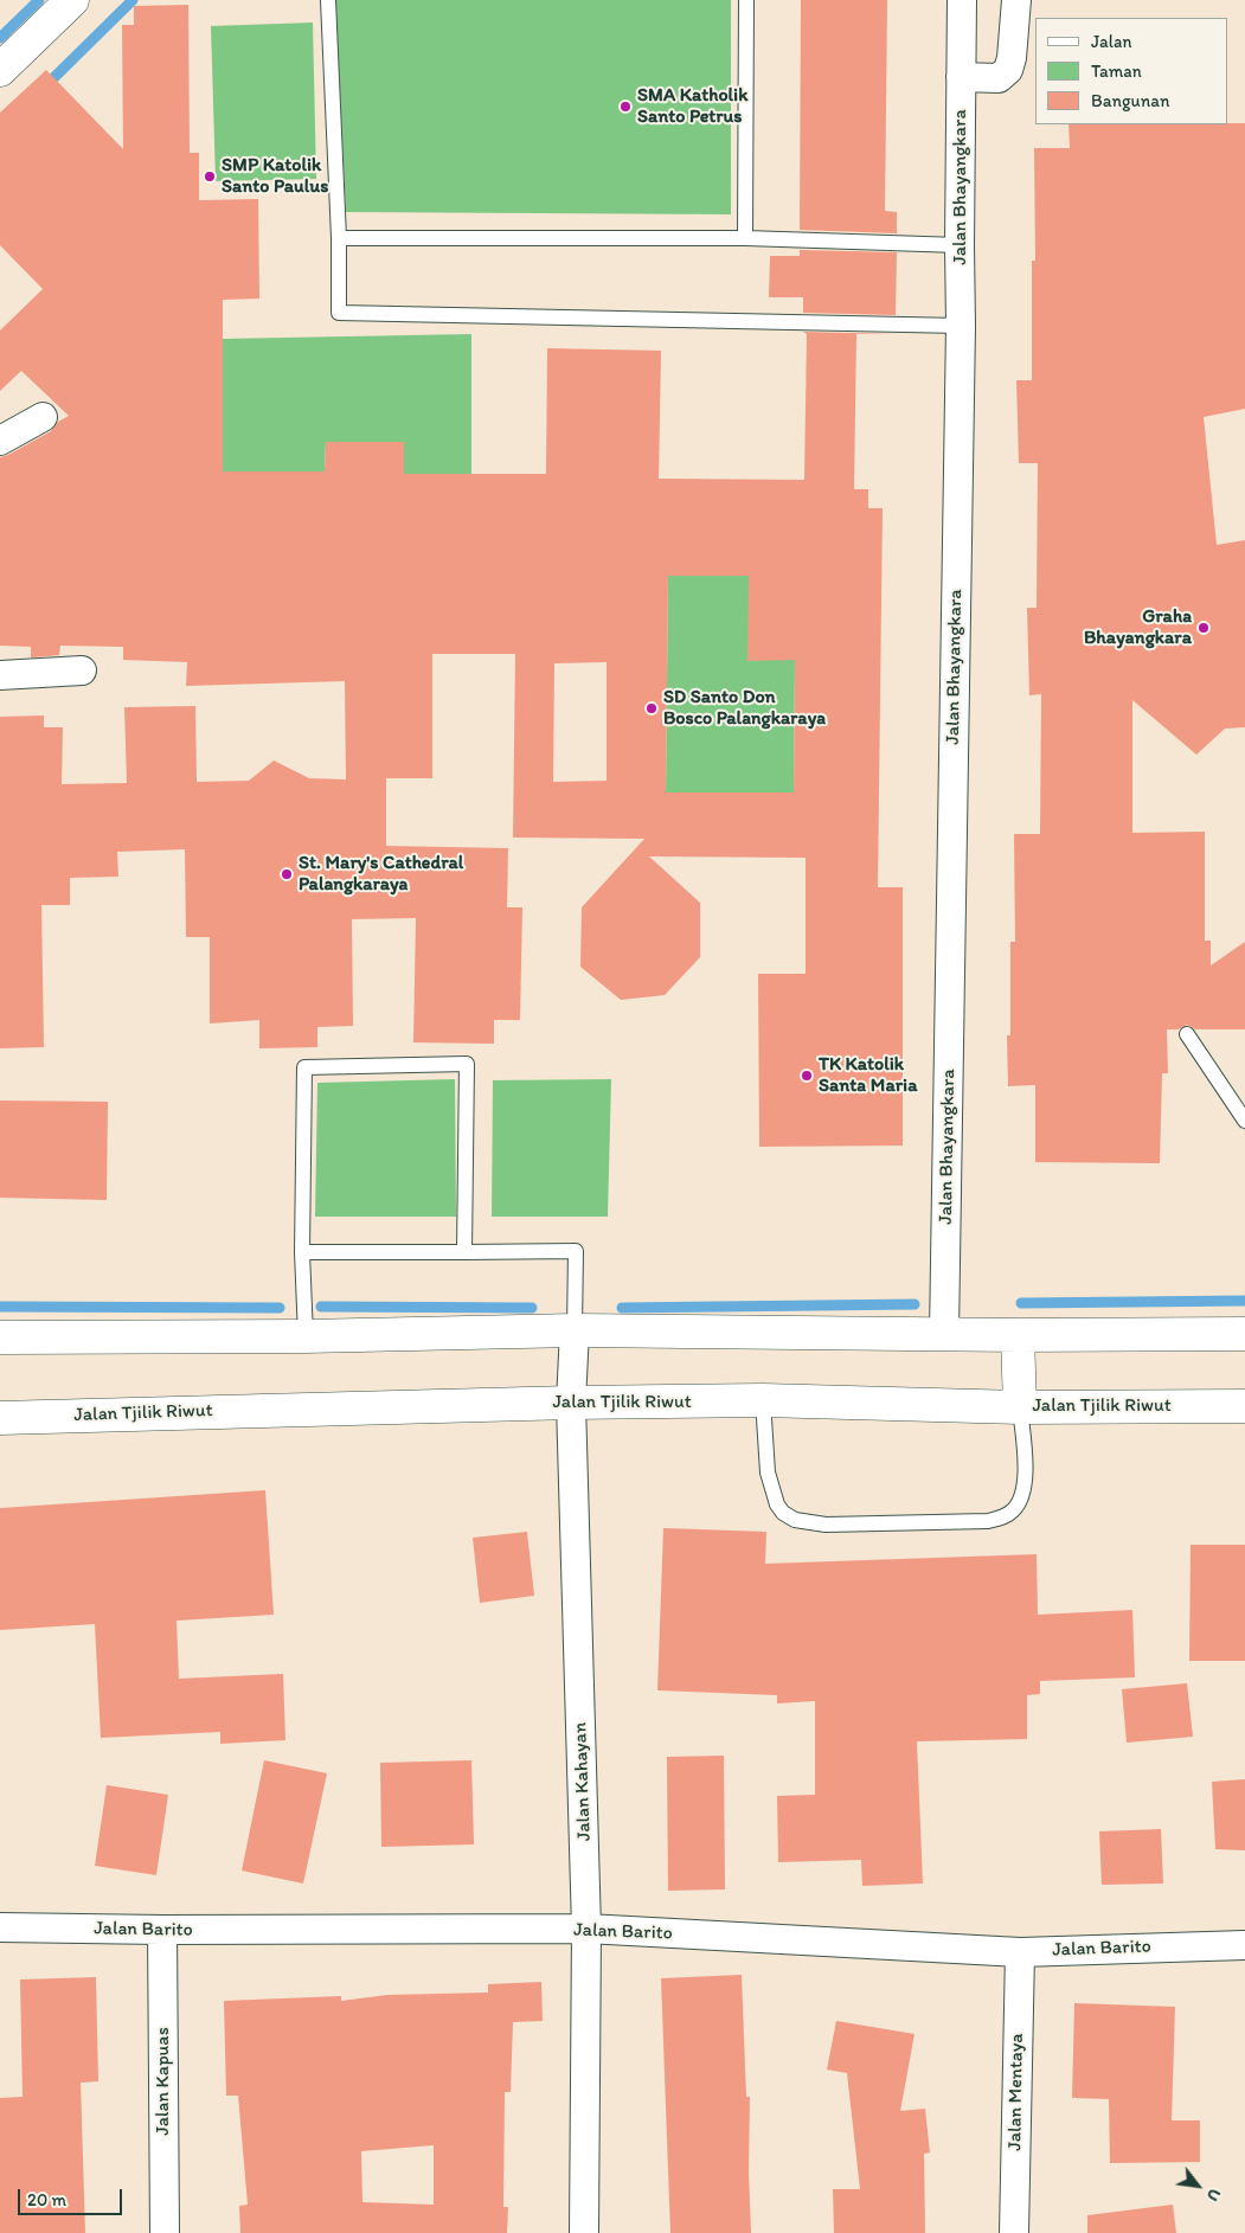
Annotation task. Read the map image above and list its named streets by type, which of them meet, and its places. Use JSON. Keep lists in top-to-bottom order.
{
  "streets": {
    "main road": ["Jalan Tjilik Riwut"],
    "street": [
      "Jalan Bhayangkara",
      "Jalan Kahayan",
      "Jalan Barito",
      "Jalan Kapuas",
      "Jalan Mentaya"
    ]
  },
  "crossings": [
    ["Jalan Tjilik Riwut", "Jalan Kahayan"],
    ["Jalan Kahayan", "Jalan Barito"],
    ["Jalan Barito", "Jalan Kapuas"],
    ["Jalan Barito", "Jalan Mentaya"]
  ],
  "places": [
    "SMA Katholik Santo Petrus",
    "SMP Katolik Santo Paulus",
    "Graha Bhayangkara",
    "SD Santo Don Bosco Palangkaraya",
    "St. Mary's Cathedral Palangkaraya",
    "TK Katolik Santa Maria"
  ],
  "legend": ["Jalan", "Taman", "Bangunan"],
  "scale_bar": "20 m",
  "north": "bottom right"
}
